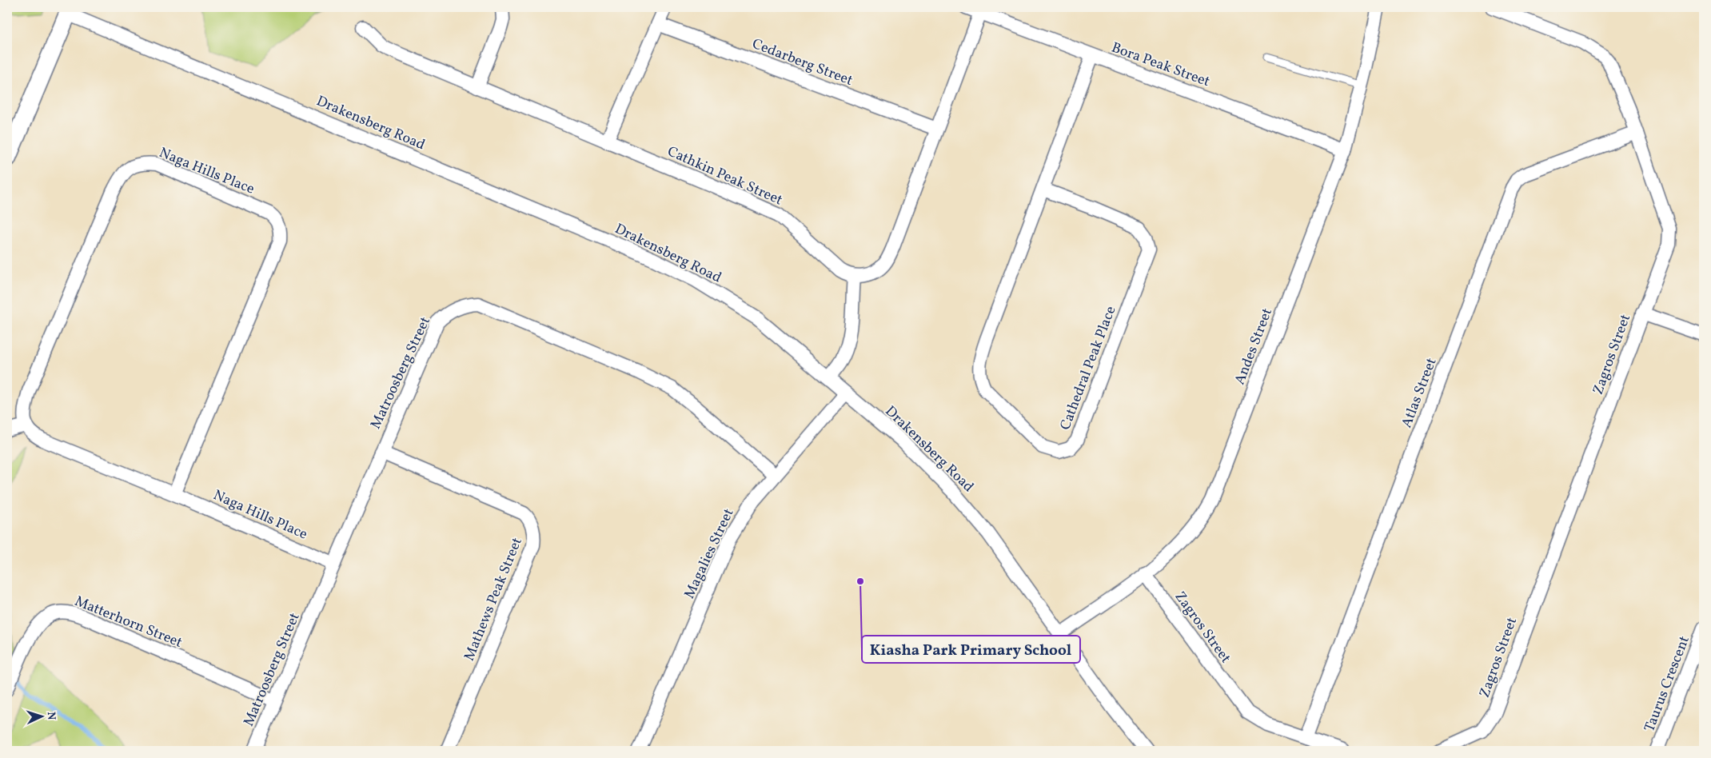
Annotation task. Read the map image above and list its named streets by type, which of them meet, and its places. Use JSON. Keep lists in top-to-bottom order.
{
  "streets": {
    "street": [
      "Cedarberg Street",
      "Bora Peak Street",
      "Drakensberg Road",
      "Naga Hills Place",
      "Cathkin Peak Street",
      "Andes Street",
      "Zagros Street",
      "Cathedral Peak Place",
      "Matroosberg Street",
      "Atlas Street",
      "Magalies Street",
      "Mathews Peak Street",
      "Matterhorn Street",
      "Taurus Crescent"
    ]
  },
  "crossings": [
    ["Bora Peak Street", "Andes Street"],
    ["Bora Peak Street", "Cathedral Peak Place"],
    ["Drakensberg Road", "Andes Street"],
    ["Drakensberg Road", "Magalies Street"],
    ["Naga Hills Place", "Matroosberg Street"],
    ["Andes Street", "Zagros Street"],
    ["Zagros Street", "Atlas Street"],
    ["Matroosberg Street", "Magalies Street"],
    ["Matroosberg Street", "Mathews Peak Street"],
    ["Matroosberg Street", "Matterhorn Street"]
  ],
  "places": ["Kiasha Park Primary School"],
  "north": "right"
}
